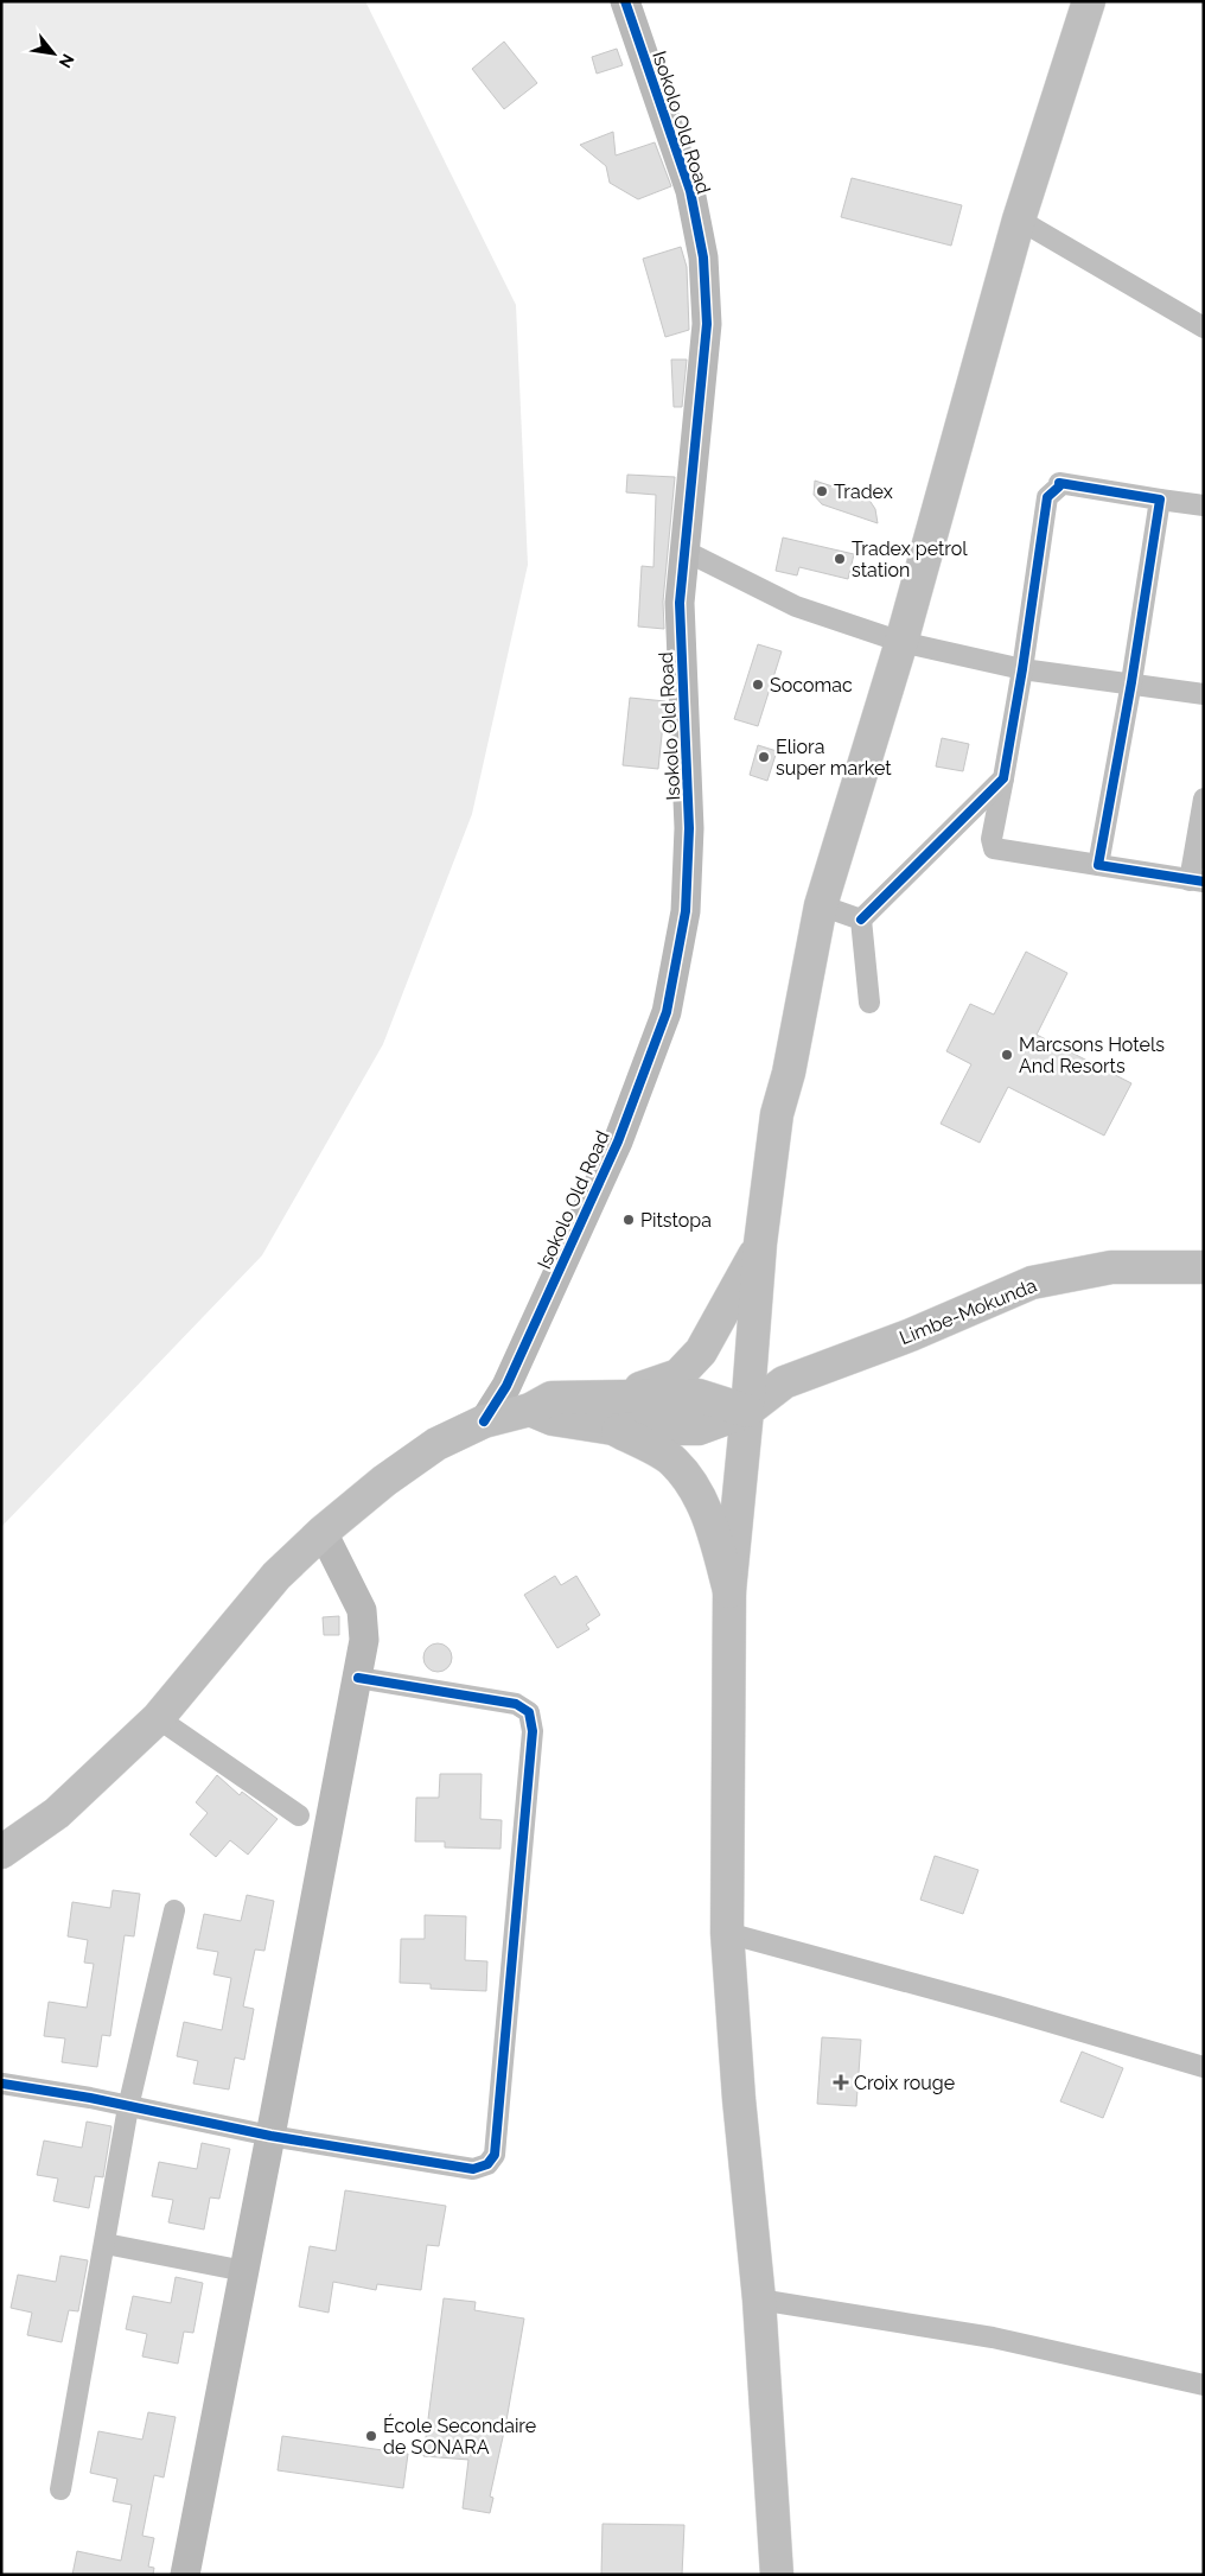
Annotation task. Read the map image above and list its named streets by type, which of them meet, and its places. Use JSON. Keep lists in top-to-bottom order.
{
  "streets": {
    "main road": ["Limbe-Mokunda"],
    "street": ["Isokolo Old Road"]
  },
  "places": {
    "other": [
      "Tradex",
      "Tradex petrol station",
      "Socomac",
      "Eliora super market",
      "Marcsons Hotels And Resorts",
      "Pitstopa",
      "École Secondaire de SONARA"
    ],
    "health": ["Croix rouge"]
  },
  "north": "bottom right"
}
